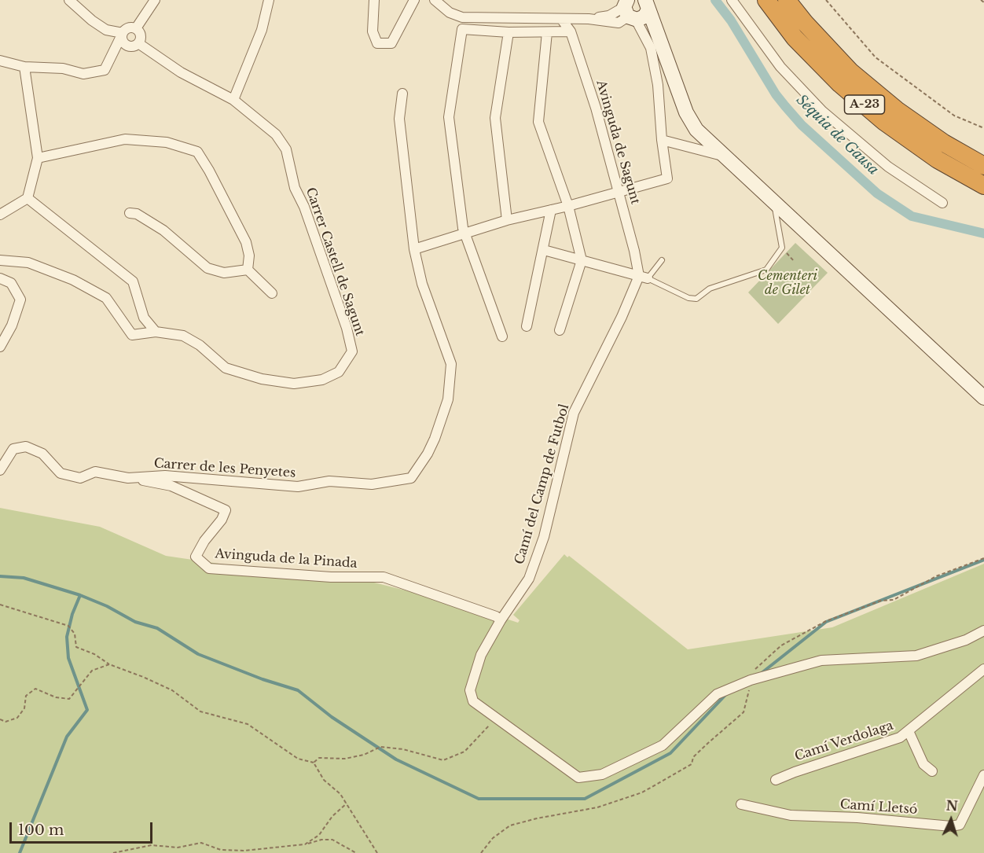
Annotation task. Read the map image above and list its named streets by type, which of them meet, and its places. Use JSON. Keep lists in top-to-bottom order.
{
  "streets": {
    "highway": ["A-23"],
    "street": [
      "Avinguda de Sagunt",
      "Carrer Castell de Sagunt",
      "Carrer de les Penyetes",
      "Camí del Camp de Futbol",
      "Avinguda de la Pinada",
      "Camí Verdolaga",
      "Camí Lletsó"
    ]
  },
  "crossings": [
    ["Avinguda de Sagunt", "Camí del Camp de Futbol"],
    ["Carrer de les Penyetes", "Avinguda de la Pinada"],
    ["Camí del Camp de Futbol", "Avinguda de la Pinada"]
  ],
  "water": ["Séquia de Gausa"],
  "parks": ["Cementeri de Gilet"],
  "scale_bar": "100 m",
  "north": "top"
}
